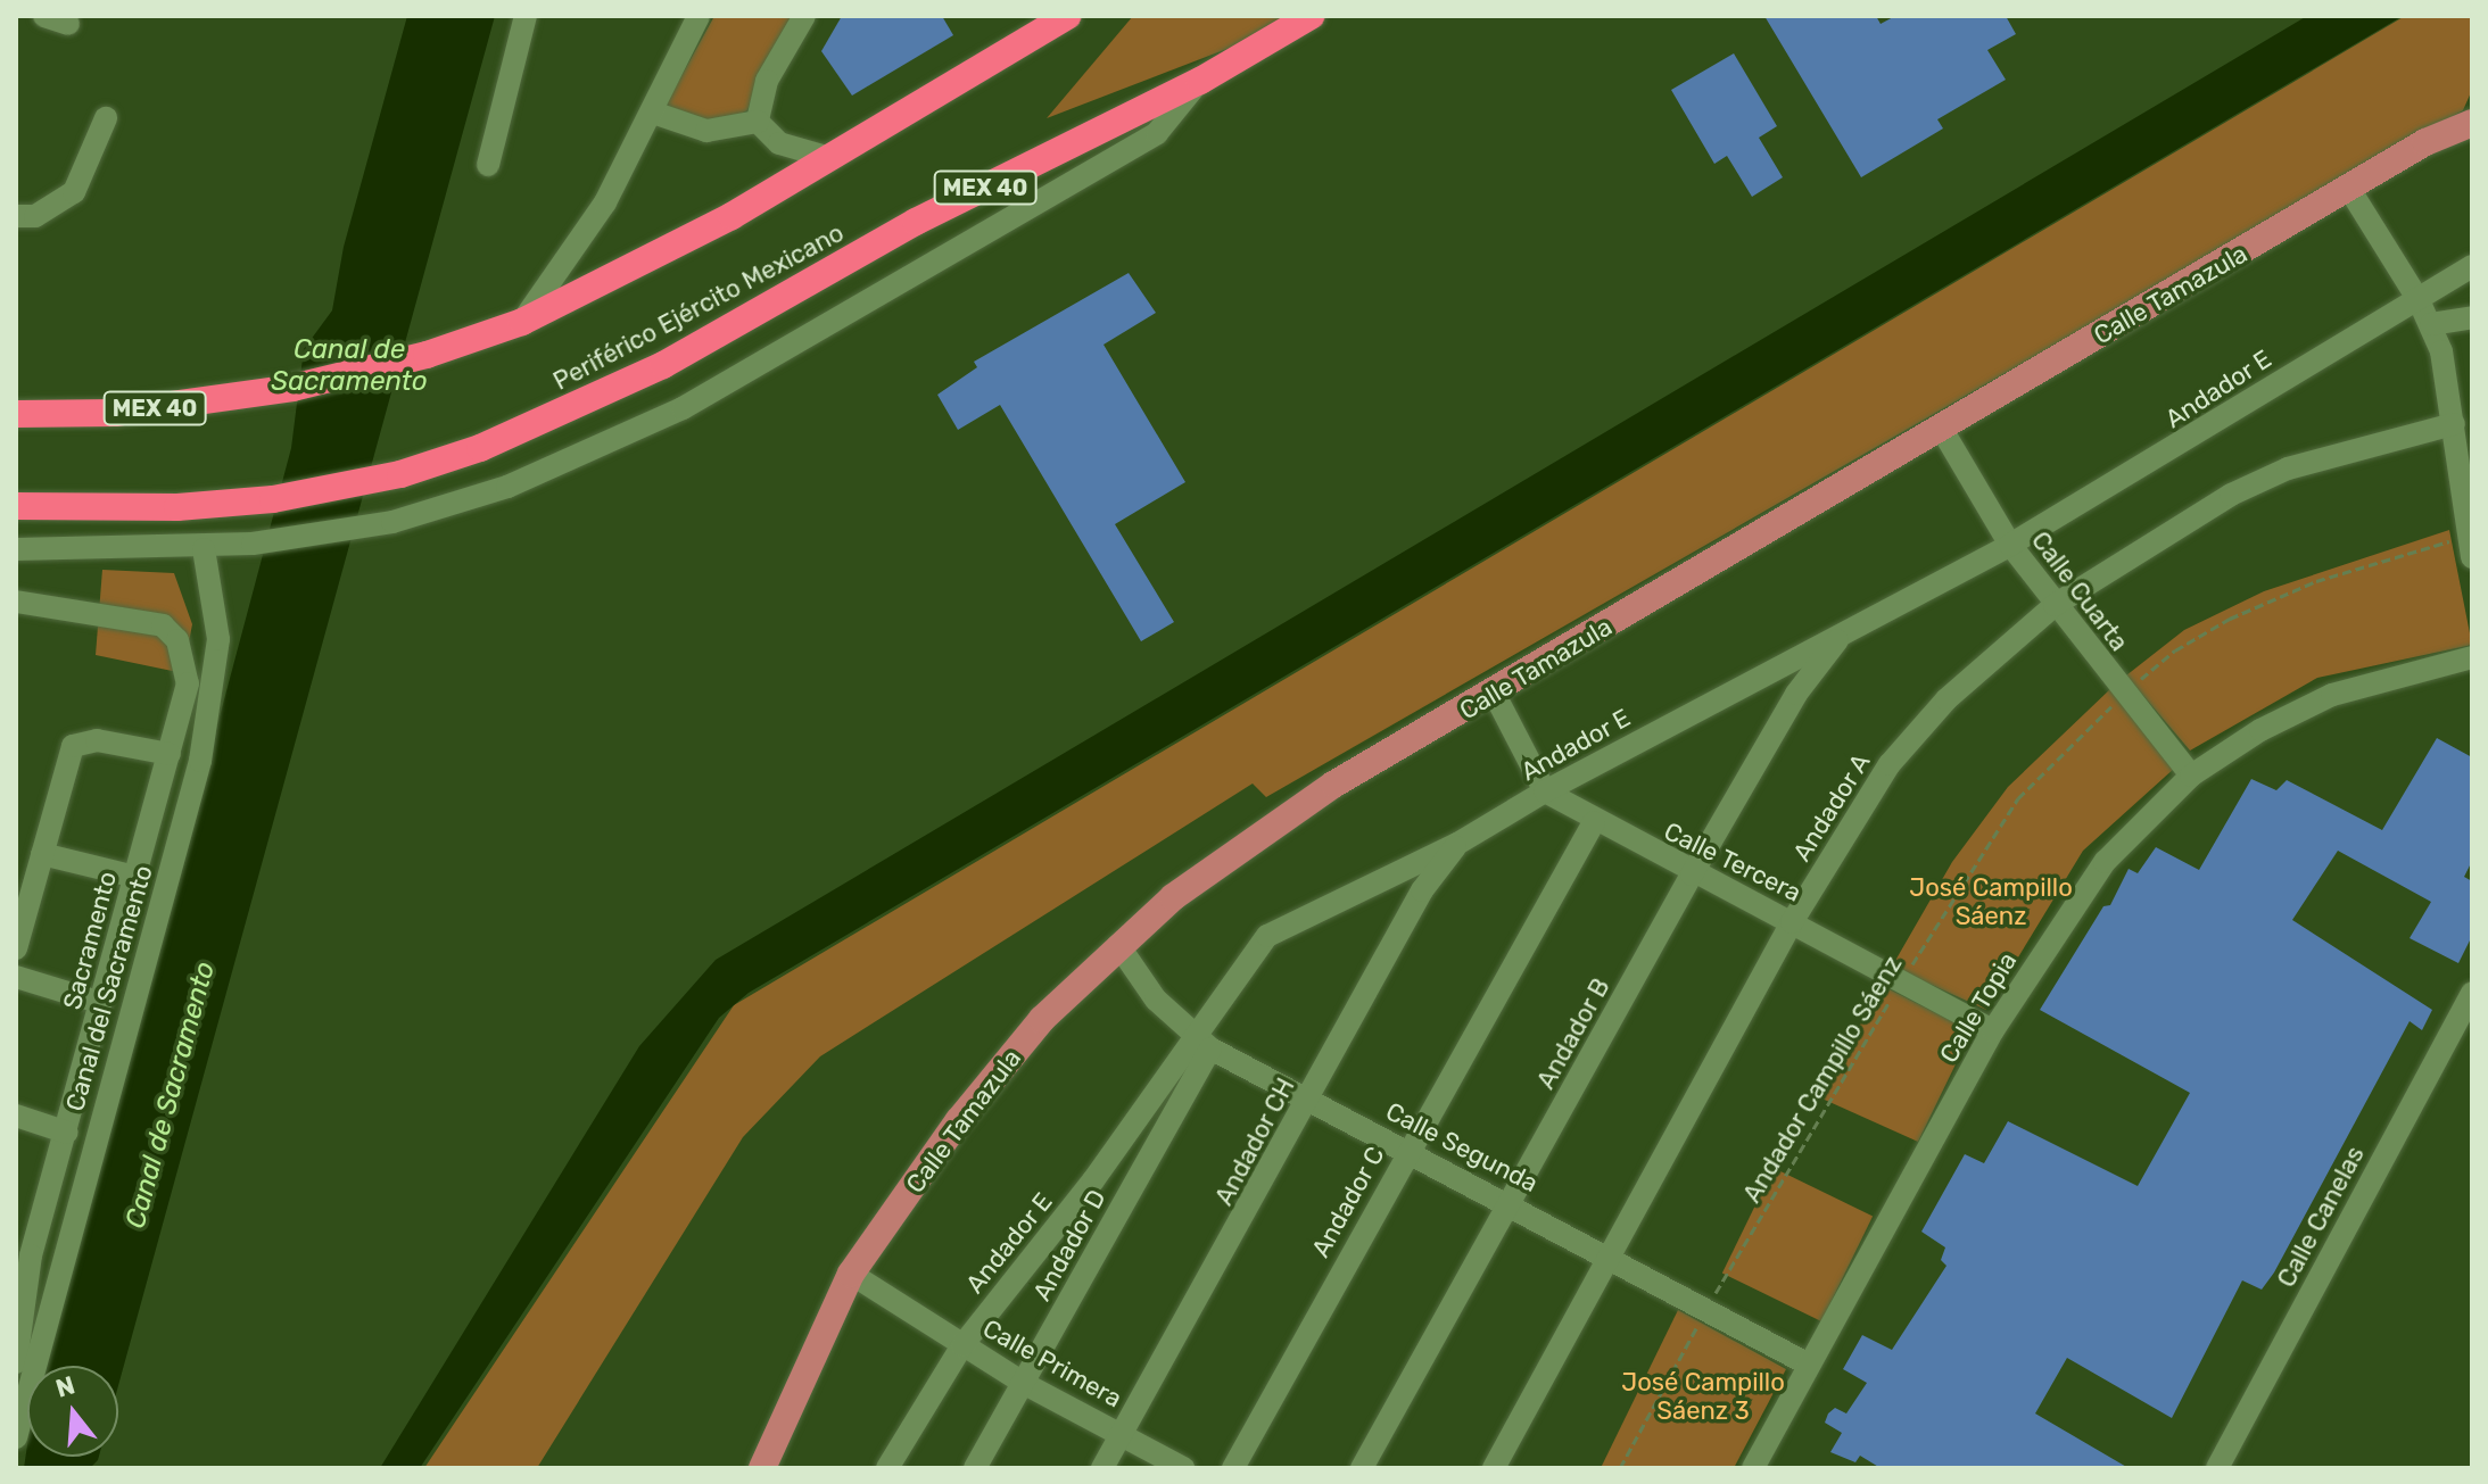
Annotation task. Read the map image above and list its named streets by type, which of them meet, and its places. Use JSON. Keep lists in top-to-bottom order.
{
  "streets": {
    "highway": ["MEX 40", "Periférico Ejército Mexicano"],
    "main road": ["Calle Tamazula"],
    "street": [
      "Andador E",
      "Calle Cuarta",
      "Andador A",
      "Calle Tercera",
      "Sacramento",
      "Canal del Sacramento",
      "Calle Topia",
      "Andador B",
      "Andador CH",
      "Calle Segunda",
      "Andador C",
      "Calle Canelas",
      "Andador D",
      "Calle Primera"
    ],
    "path": ["Andador Campillo Sáenz"]
  },
  "crossings": [
    ["Calle Tamazula", "Calle Cuarta"],
    ["Calle Tamazula", "Calle Segunda"],
    ["Calle Tamazula", "Calle Primera"],
    ["Andador E", "Calle Cuarta"],
    ["Andador E", "Calle Tercera"],
    ["Andador E", "Andador B"],
    ["Andador E", "Andador CH"],
    ["Andador E", "Calle Segunda"],
    ["Andador E", "Andador D"],
    ["Andador E", "Calle Primera"],
    ["Calle Cuarta", "Andador A"],
    ["Calle Cuarta", "Calle Topia"],
    ["Calle Cuarta", "Andador Campillo Sáenz"],
    ["Andador A", "Calle Tercera"],
    ["Andador A", "Calle Segunda"],
    ["Calle Tercera", "Calle Topia"],
    ["Calle Tercera", "Andador B"],
    ["Calle Tercera", "Andador Campillo Sáenz"],
    ["Calle Tercera", "Andador C"],
    ["Calle Topia", "Calle Segunda"],
    ["Andador B", "Calle Segunda"],
    ["Andador Campillo Sáenz", "Calle Segunda"],
    ["Andador CH", "Calle Segunda"],
    ["Andador CH", "Calle Primera"],
    ["Calle Segunda", "Andador C"],
    ["Calle Segunda", "Andador D"],
    ["Andador D", "Calle Primera"]
  ],
  "water": ["Canal de Sacramento"],
  "parks": ["José Campillo Sáenz", "José Campillo Sáenz 3"],
  "north": "top"
}
